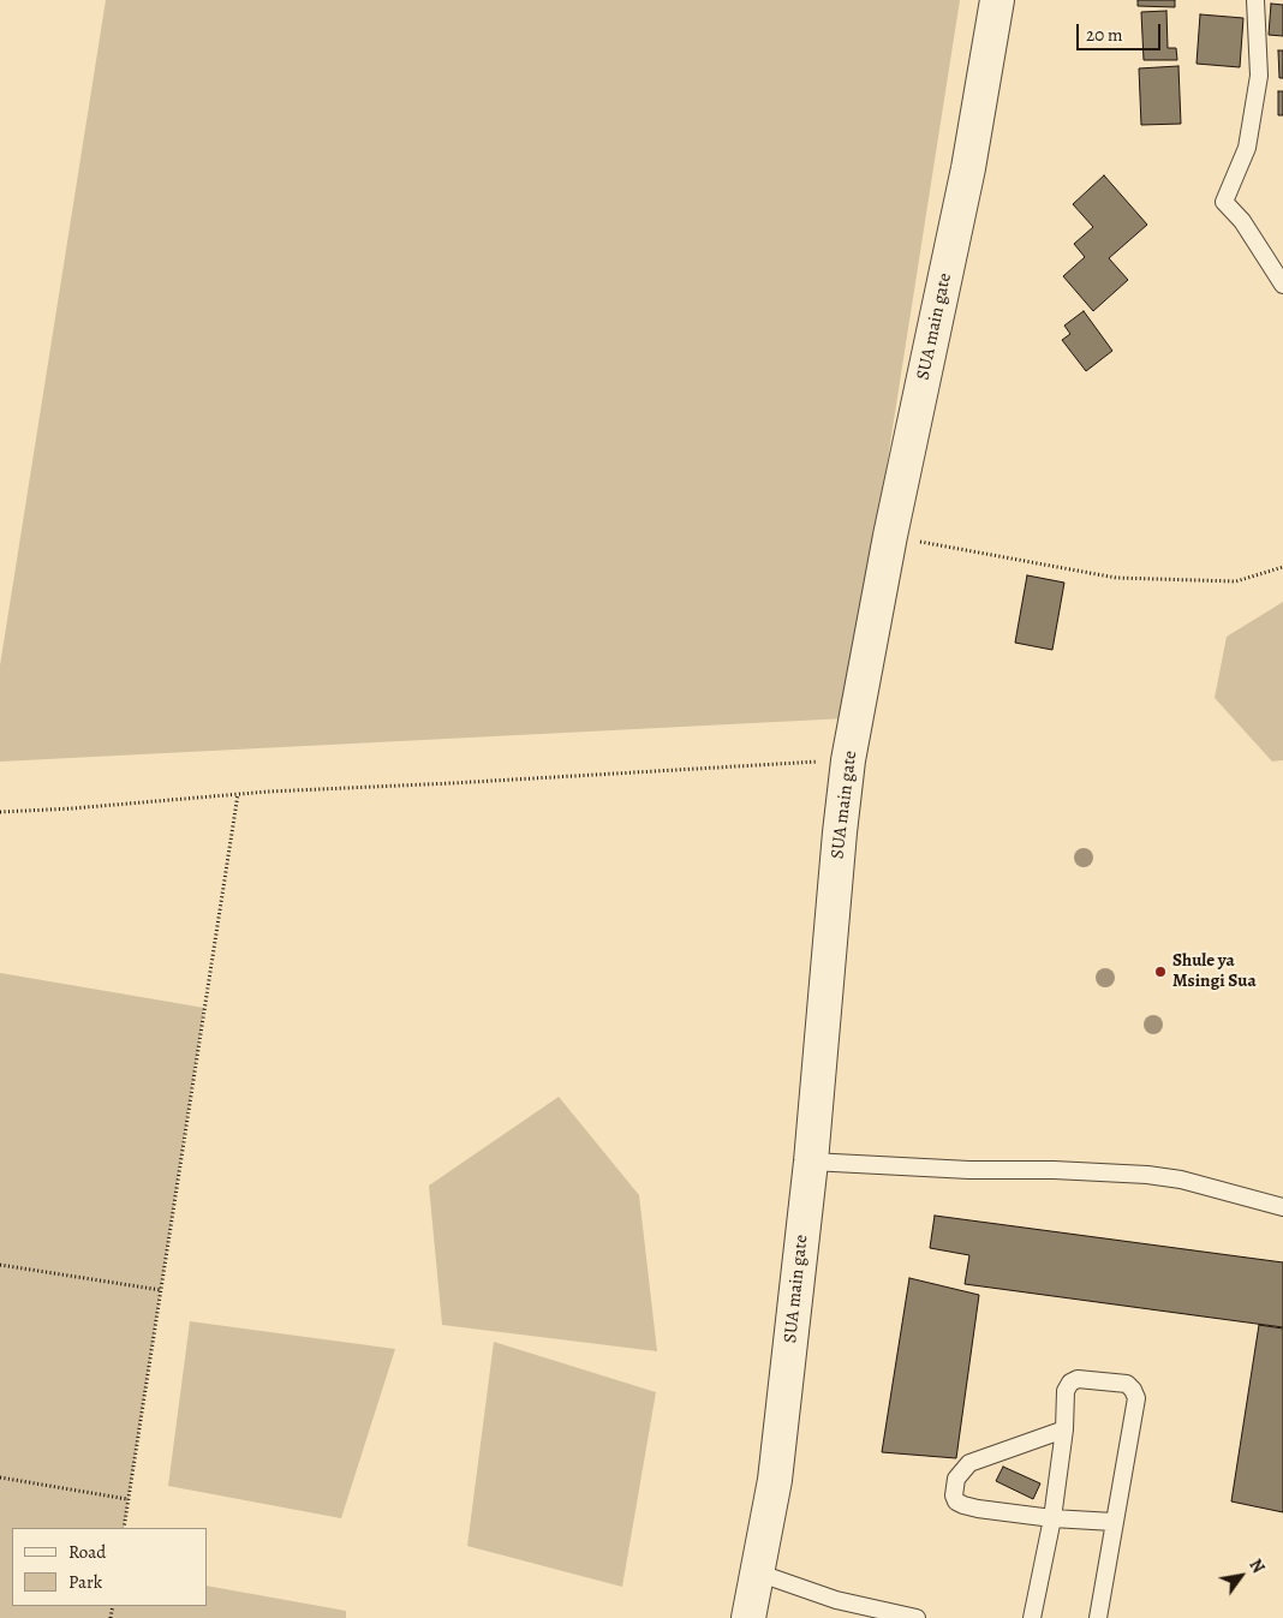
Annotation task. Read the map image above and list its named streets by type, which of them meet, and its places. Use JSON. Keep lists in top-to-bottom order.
{
  "streets": {
    "street": ["SUA main gate"]
  },
  "places": ["Shule ya Msingi Sua"],
  "legend": ["Road", "Park"],
  "scale_bar": "20 m",
  "north": "top right"
}
